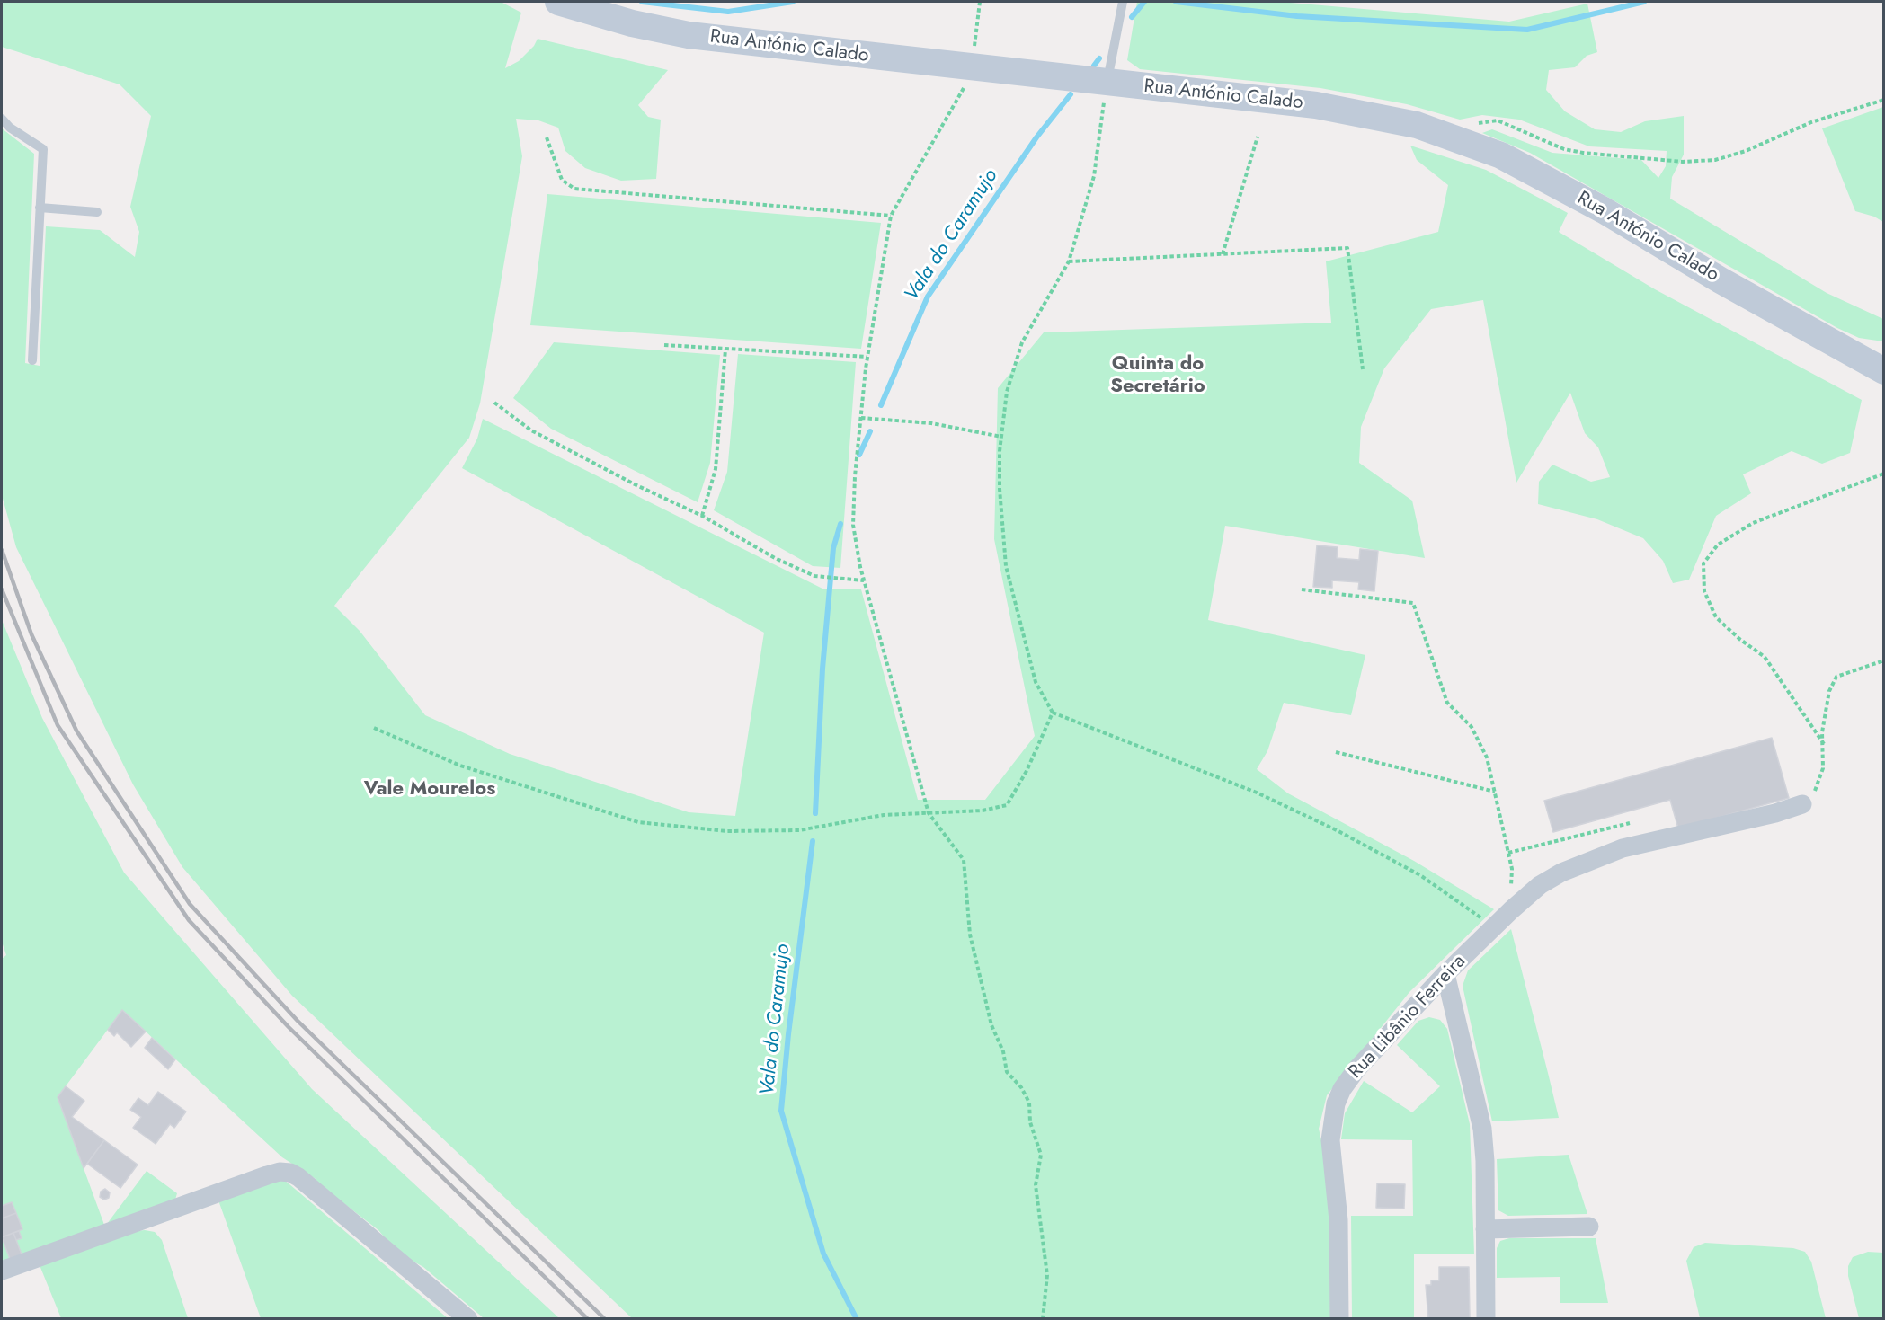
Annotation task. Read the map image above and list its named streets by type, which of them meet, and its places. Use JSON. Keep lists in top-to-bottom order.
{
  "streets": {
    "street": ["Rua António Calado", "Rua Libânio Ferreira"]
  },
  "districts": ["Quinta do Secretário", "Vale Mourelos"],
  "water": ["Vala do Caramujo"]
}
